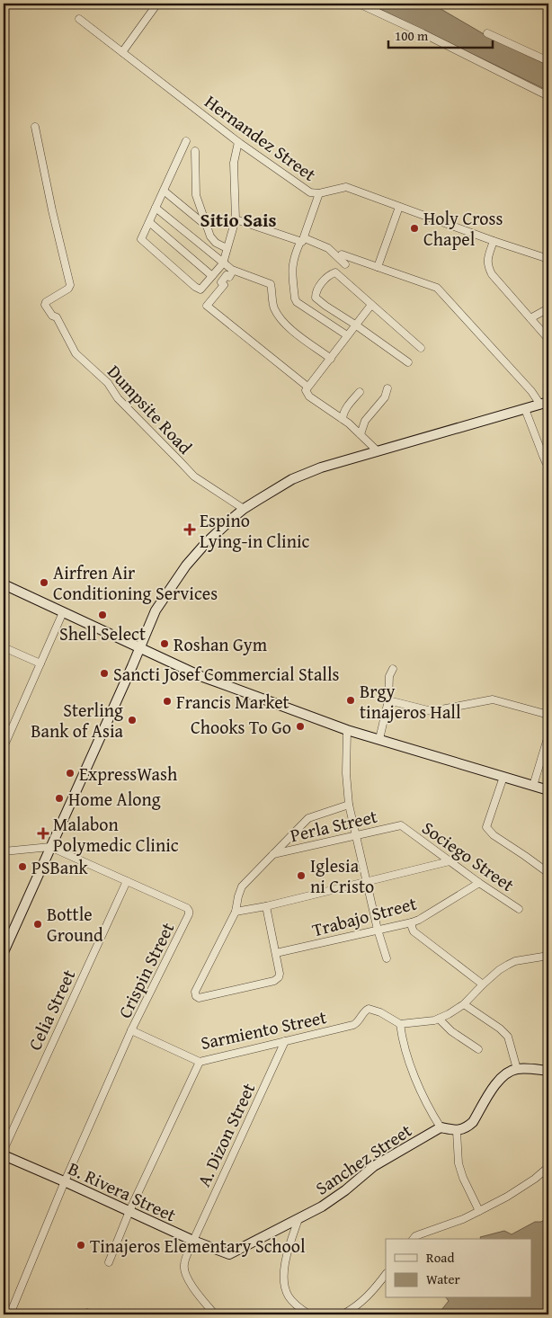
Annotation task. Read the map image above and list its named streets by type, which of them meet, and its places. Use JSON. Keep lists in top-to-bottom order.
{
  "streets": {
    "main road": ["Sanchez Street", "B. Rivera Street"],
    "street": [
      "Hernandez Street",
      "Dumpsite Road",
      "Perla Street",
      "Sociego Street",
      "Trabajo Street",
      "Crispin Street",
      "Celia Street",
      "Sarmiento Street",
      "A. Dizon Street"
    ]
  },
  "crossings": [
    ["Perla Street", "Sociego Street"],
    ["Sociego Street", "Trabajo Street"],
    ["Crispin Street", "Celia Street"],
    ["Crispin Street", "Sarmiento Street"],
    ["Crispin Street", "B. Rivera Street"],
    ["Sarmiento Street", "A. Dizon Street"],
    ["A. Dizon Street", "B. Rivera Street"],
    ["Sanchez Street", "B. Rivera Street"]
  ],
  "districts": ["Sitio Sais"],
  "places": {
    "other": [
      "Holy Cross Chapel",
      "Airfren Air Conditioning Services",
      "Shell Select",
      "Roshan Gym",
      "Sancti Josef Commercial Stalls",
      "Brgy tinajeros Hall",
      "Francis Market",
      "Sterling Bank of Asia",
      "Chooks To Go",
      "ExpressWash",
      "Home Along",
      "PSBank",
      "Iglesia ni Cristo",
      "Bottle Ground",
      "Tinajeros Elementary School"
    ],
    "health": ["Espino Lying-in Clinic", "Malabon Polymedic Clinic"]
  },
  "legend": ["Road", "Water"],
  "scale_bar": "100 m"
}
